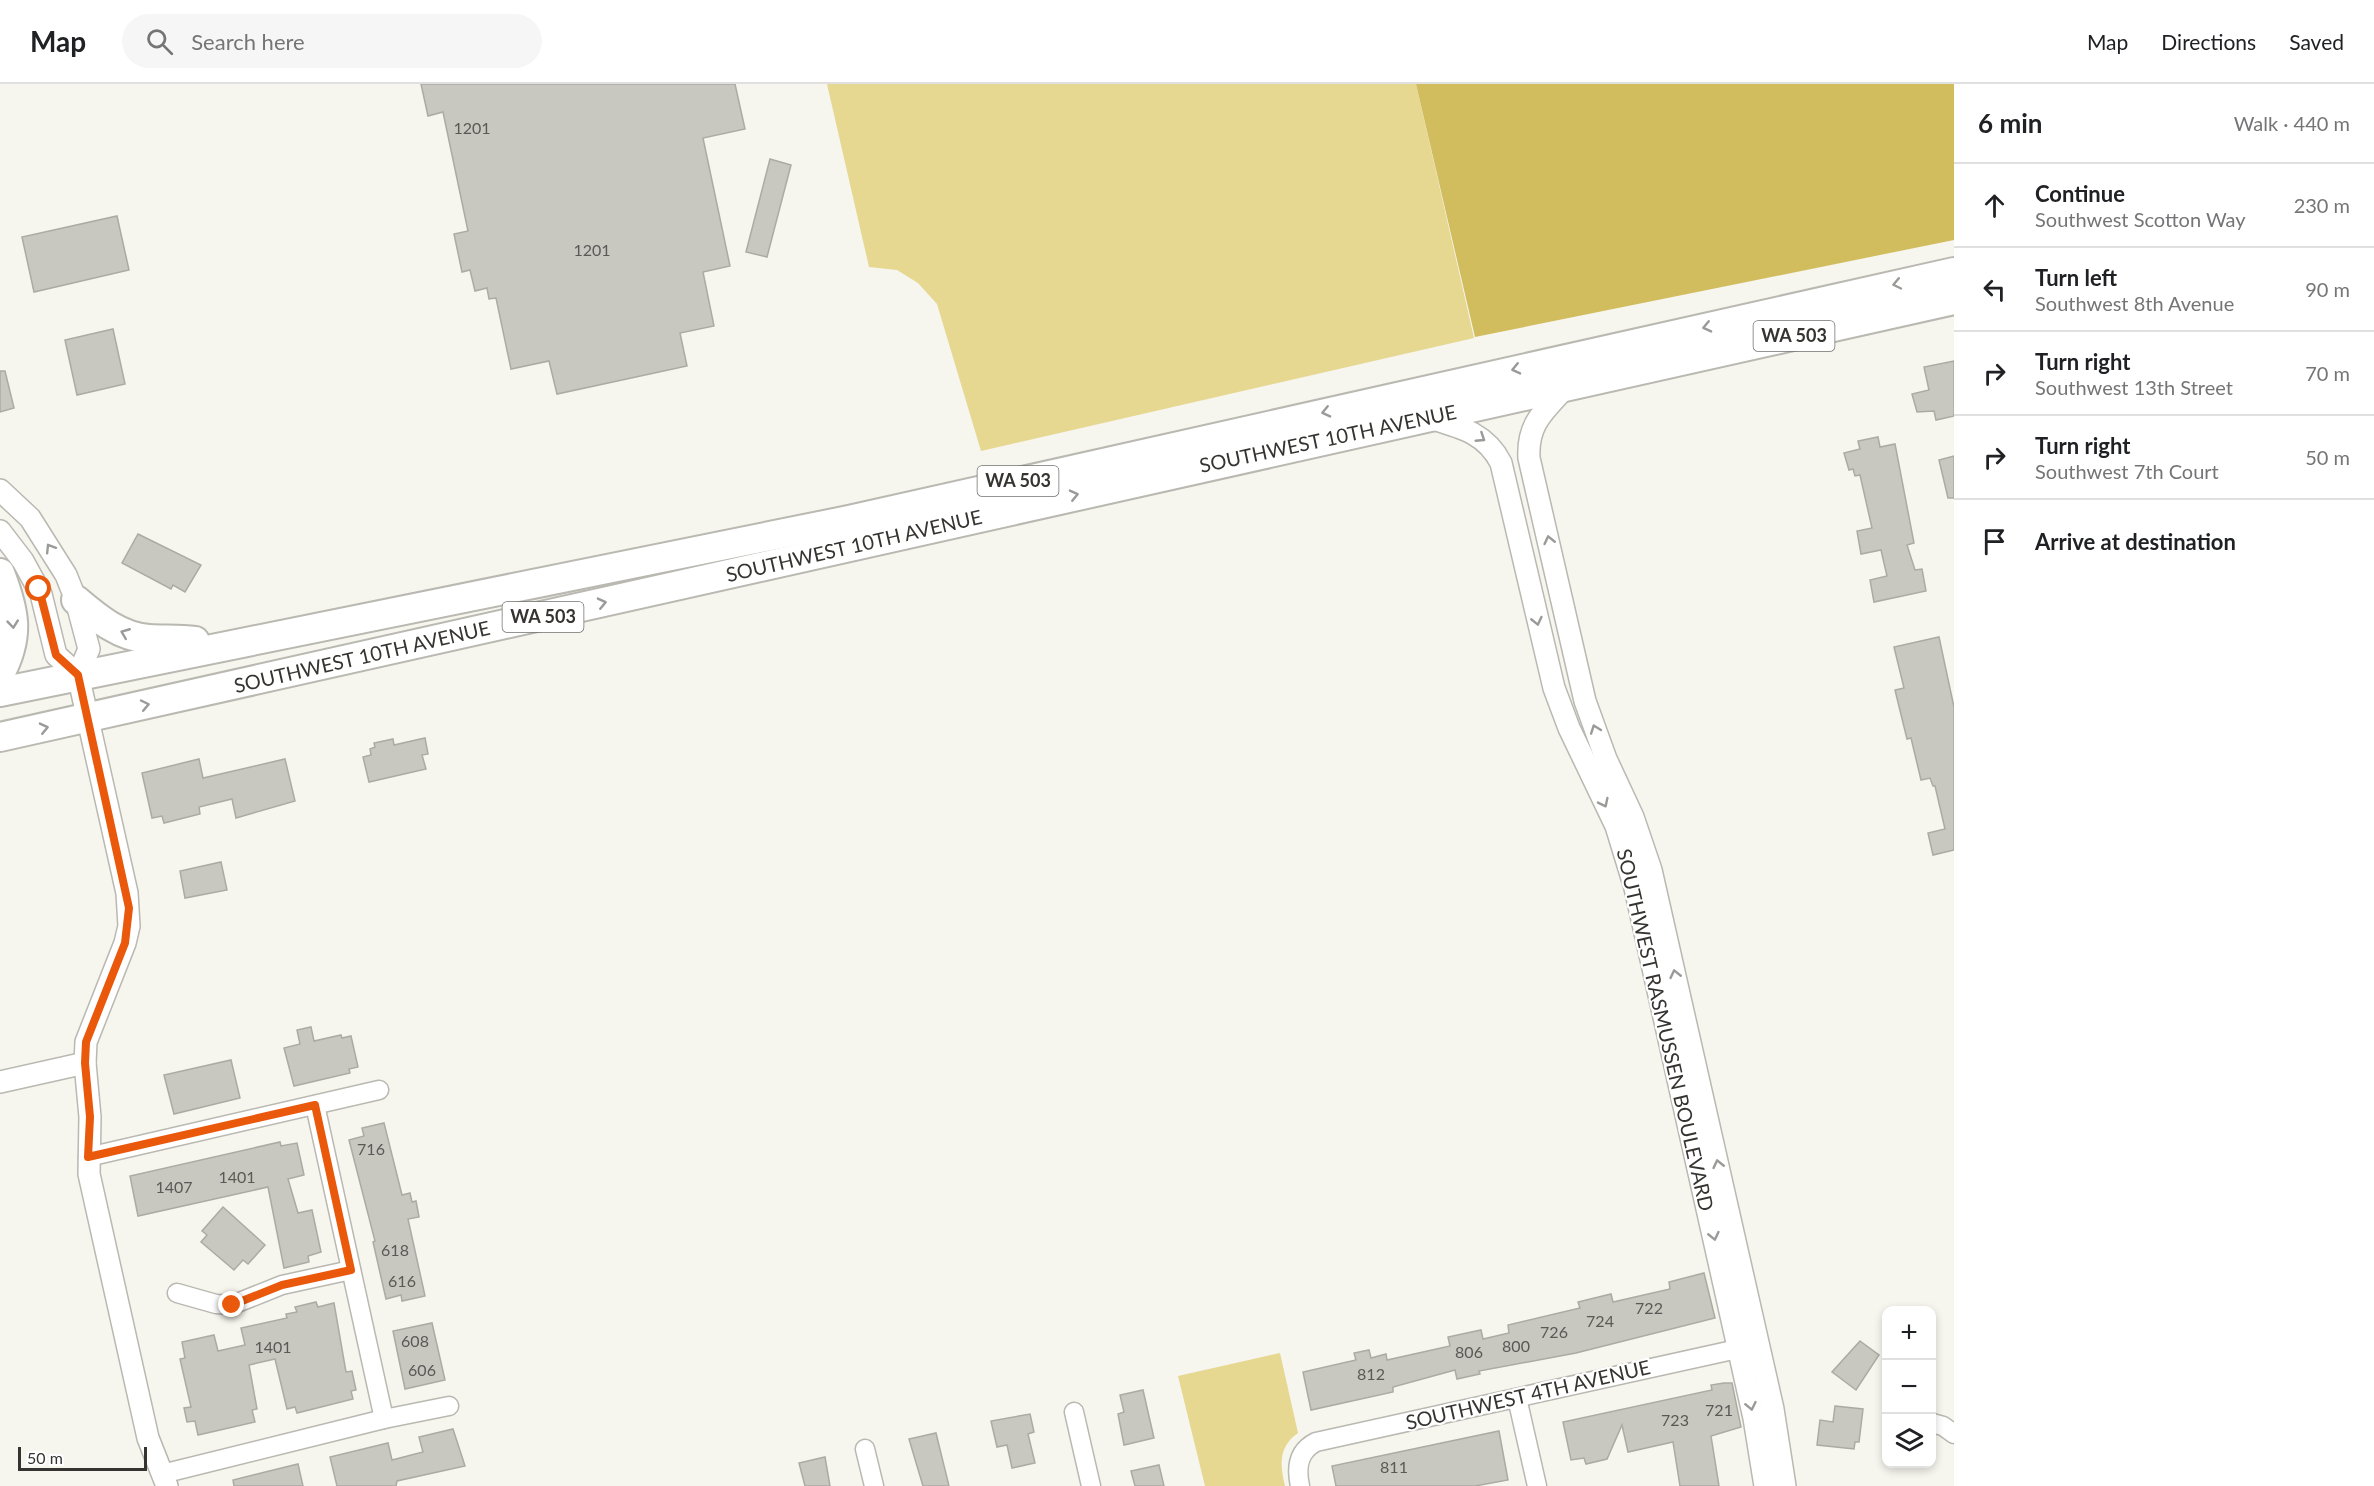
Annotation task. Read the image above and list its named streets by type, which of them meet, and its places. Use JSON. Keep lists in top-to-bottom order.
{
  "streets": {
    "highway": ["WA 503", "SOUTHWEST 10TH AVENUE"],
    "street": ["SOUTHWEST RASMUSSEN BOULEVARD", "SOUTHWEST 4TH AVENUE"]
  },
  "crossings": [
    ["SOUTHWEST 10TH AVENUE", "SOUTHWEST RASMUSSEN BOULEVARD"],
    ["SOUTHWEST RASMUSSEN BOULEVARD", "SOUTHWEST 4TH AVENUE"]
  ],
  "house_numbers": [
    "1201",
    "1201",
    "716",
    "1401",
    "1407",
    "618",
    "616",
    "722",
    "724",
    "726",
    "608",
    "800",
    "1401",
    "806",
    "606",
    "812",
    "721",
    "723",
    "811"
  ],
  "scale_bar": "50 m",
  "page": {
    "header": "Map",
    "search": "Search here",
    "nav": ["Map", "Directions", "Saved"],
    "heading": ["6 min", "Walk · 440 m"],
    "list": [
      ["Continue", "Southwest Scotton Way", "230 m"],
      ["Turn left", "Southwest 8th Avenue", "90 m"],
      ["Turn right", "Southwest 13th Street", "70 m"],
      ["Turn right", "Southwest 7th Court", "50 m"],
      "Arrive at destination"
    ],
    "map_buttons": ["+", "−"],
    "scale": "50 m"
  }
}
